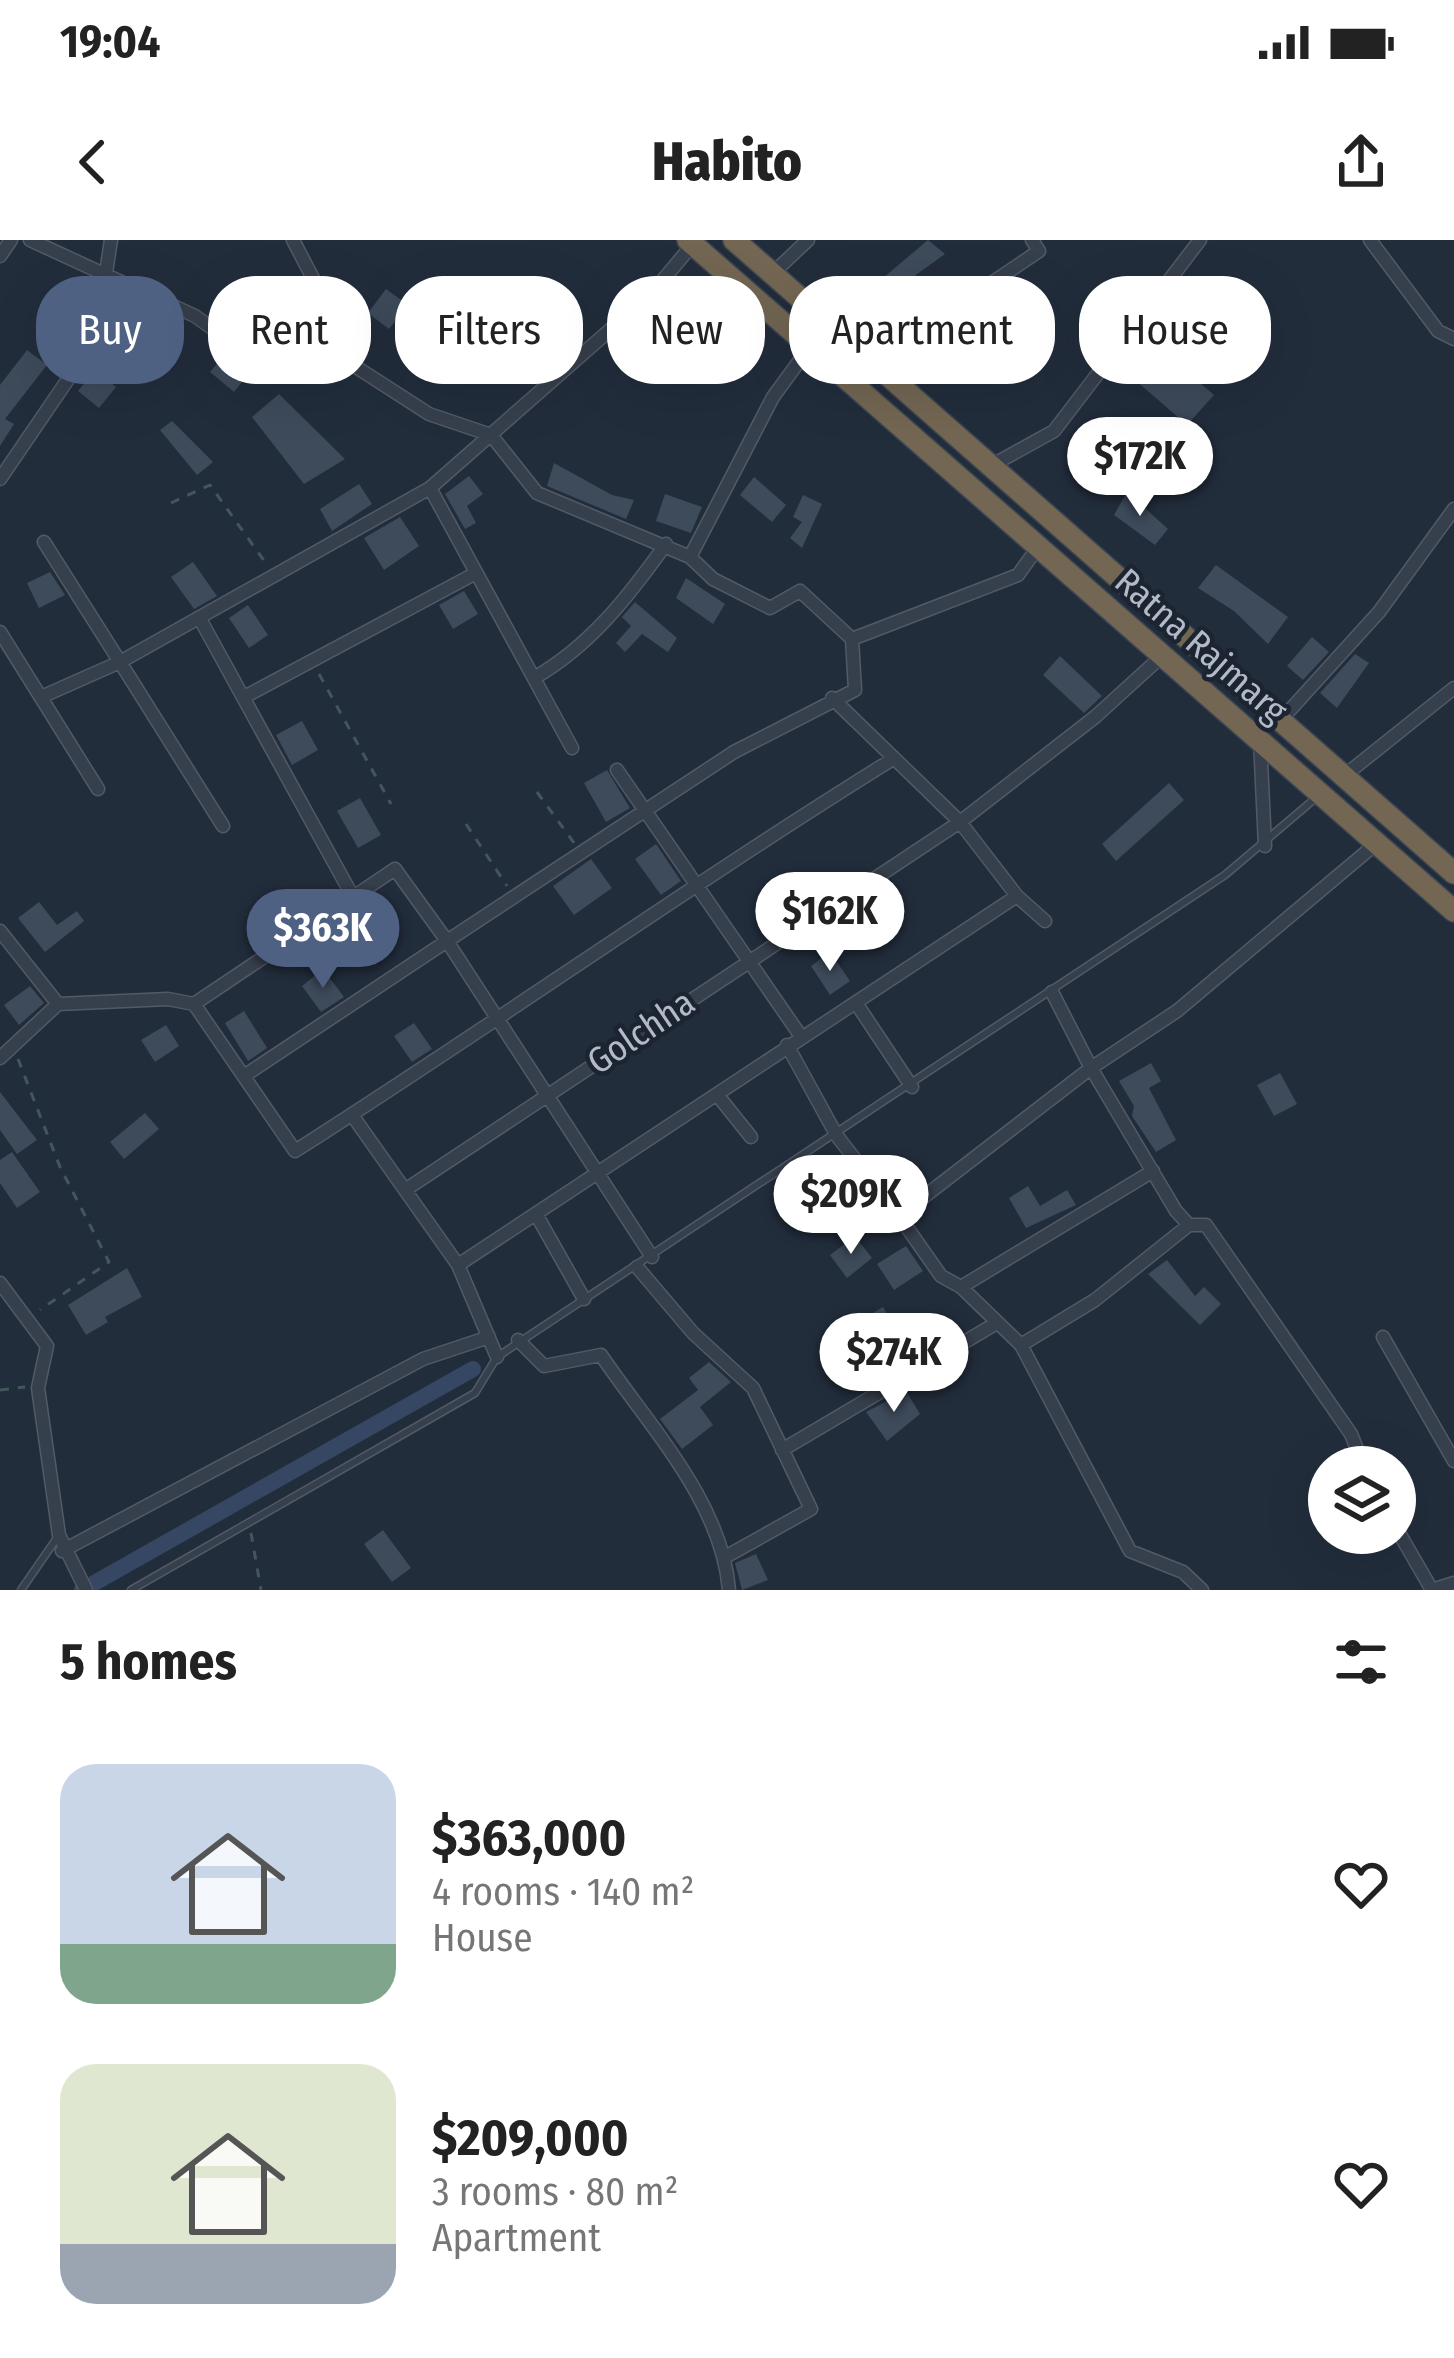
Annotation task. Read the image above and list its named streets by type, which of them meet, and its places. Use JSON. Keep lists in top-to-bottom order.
{
  "streets": {
    "highway": ["Ratna Rajmarg"],
    "street": ["Golchha"]
  },
  "crossings": [
    ["Ratna Rajmarg", "Golchha"]
  ],
  "page": {
    "status": "19:04",
    "header": "Habito",
    "chip": [
      "Buy",
      "Rent",
      "Filters",
      "New",
      "Apartment",
      "House"
    ],
    "price": [
      "$172K",
      "$162K",
      "$363K",
      "$209K",
      "$274K"
    ],
    "heading": "5 homes",
    "list": [
      {
        "name": "$363,000",
        "note": "4 rooms · 140 m² · House"
      },
      {
        "name": "$209,000",
        "note": "3 rooms · 80 m² · Apartment"
      }
    ]
  }
}
